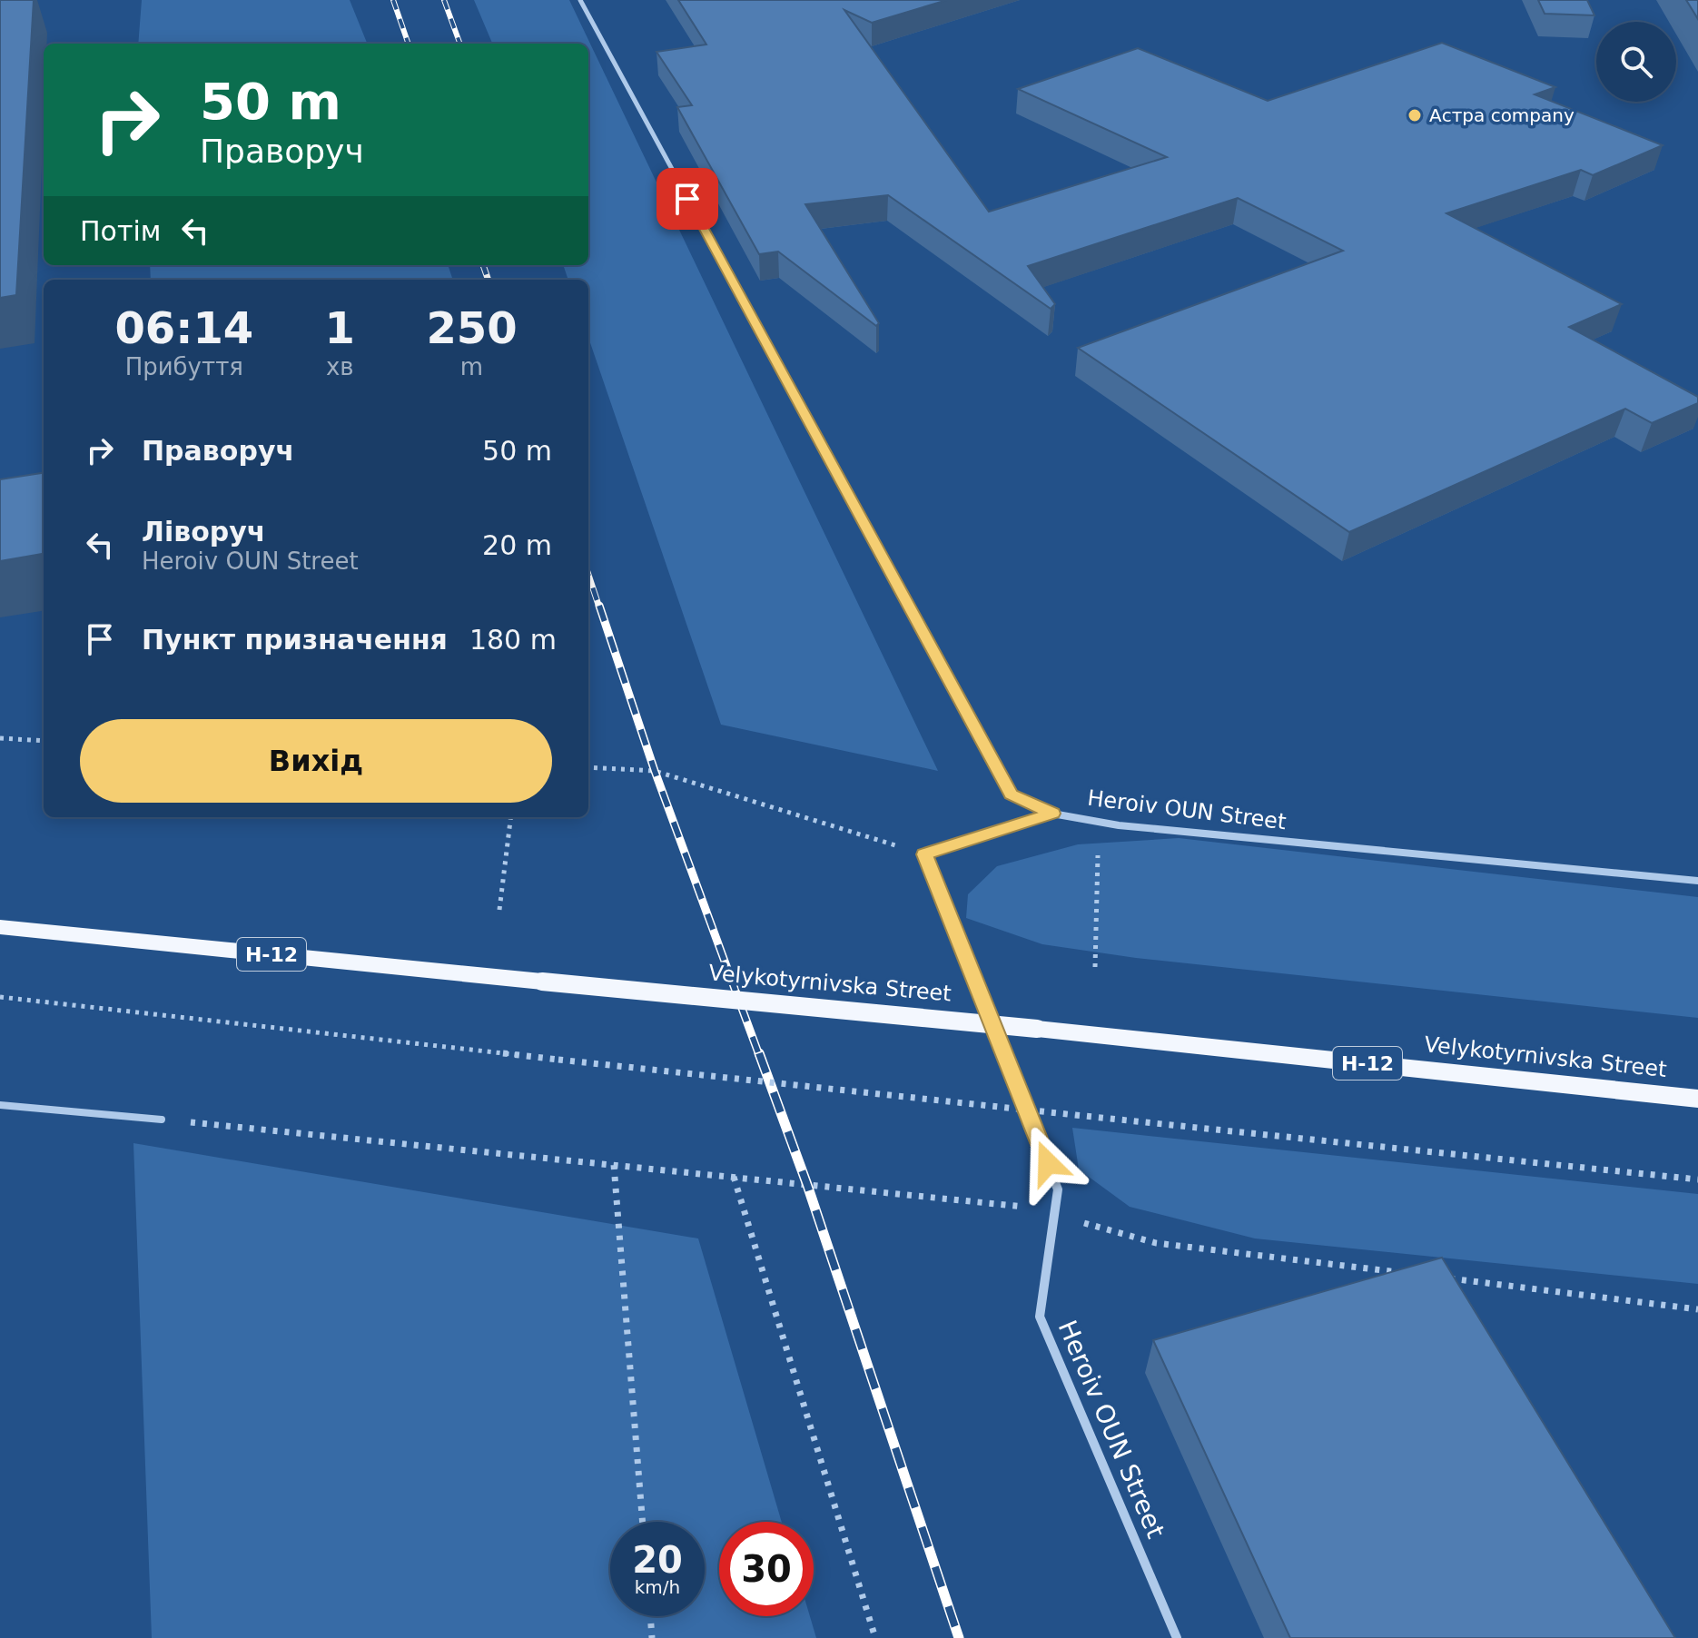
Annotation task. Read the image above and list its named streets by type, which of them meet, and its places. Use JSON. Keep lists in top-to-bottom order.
{
  "streets": {
    "main road": ["Н-12", "Velykotyrnivska Street"],
    "street": ["Heroiv OUN Street"]
  },
  "places": ["Астра company"],
  "page": {
    "turn": ["50 m", "Праворуч"],
    "then": "Потім",
    "eta": [
      "06:14",
      "Прибуття",
      "1",
      "хв",
      "250",
      "m"
    ],
    "list": [
      {
        "name": "Праворуч",
        "value": "50 m"
      },
      {
        "name": "Ліворуч",
        "note": "Heroiv OUN Street",
        "value": "20 m"
      },
      {
        "name": "Пункт призначення",
        "value": "180 m"
      }
    ],
    "buttons": "Вихід",
    "speed": "20 km/h",
    "limit": "30"
  }
}
